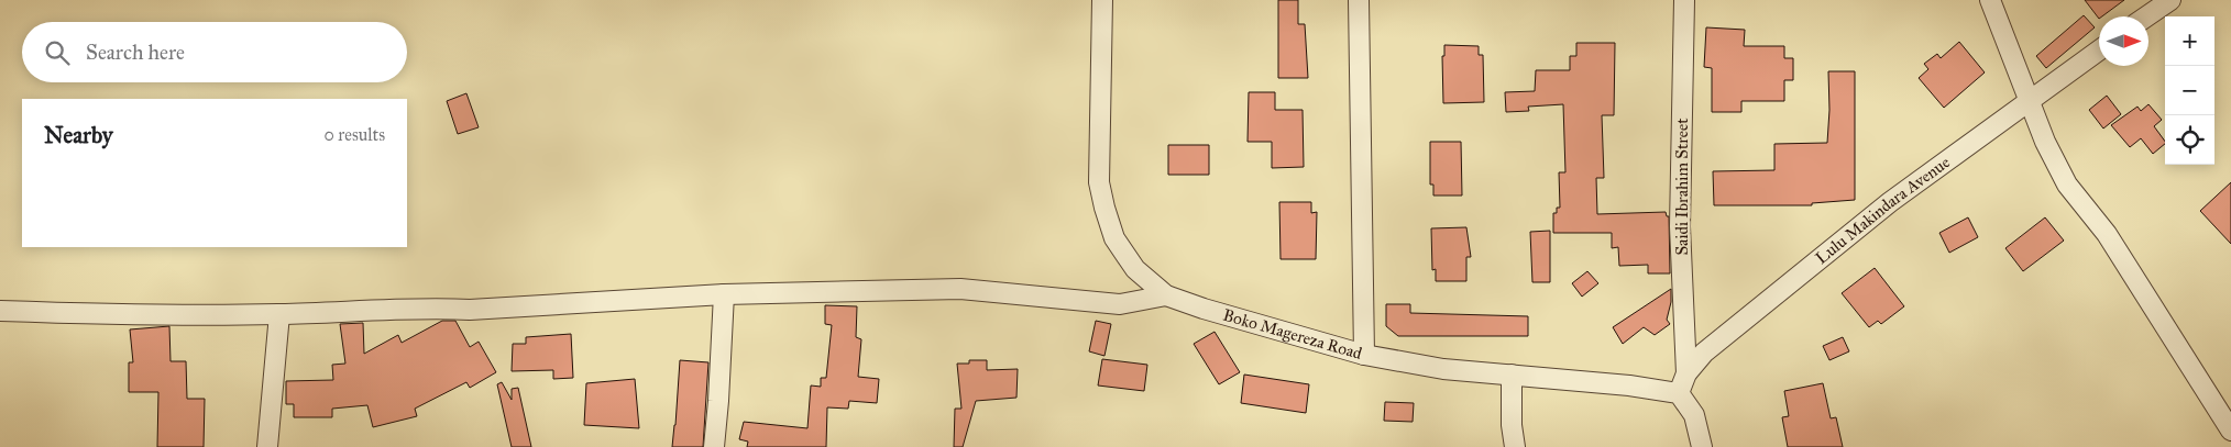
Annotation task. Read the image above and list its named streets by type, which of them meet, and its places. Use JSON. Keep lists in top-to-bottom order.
{
  "streets": {
    "street": ["Saidi Ibrahim Street", "Lulu Makindara Avenue", "Boko Magereza Road"]
  },
  "crossings": [
    ["Saidi Ibrahim Street", "Lulu Makindara Avenue"],
    ["Lulu Makindara Avenue", "Boko Magereza Road"]
  ],
  "north": "right",
  "page": {
    "map_buttons": ["+", "−"],
    "search": "Search here",
    "heading": ["Nearby", "0 results"]
  }
}
